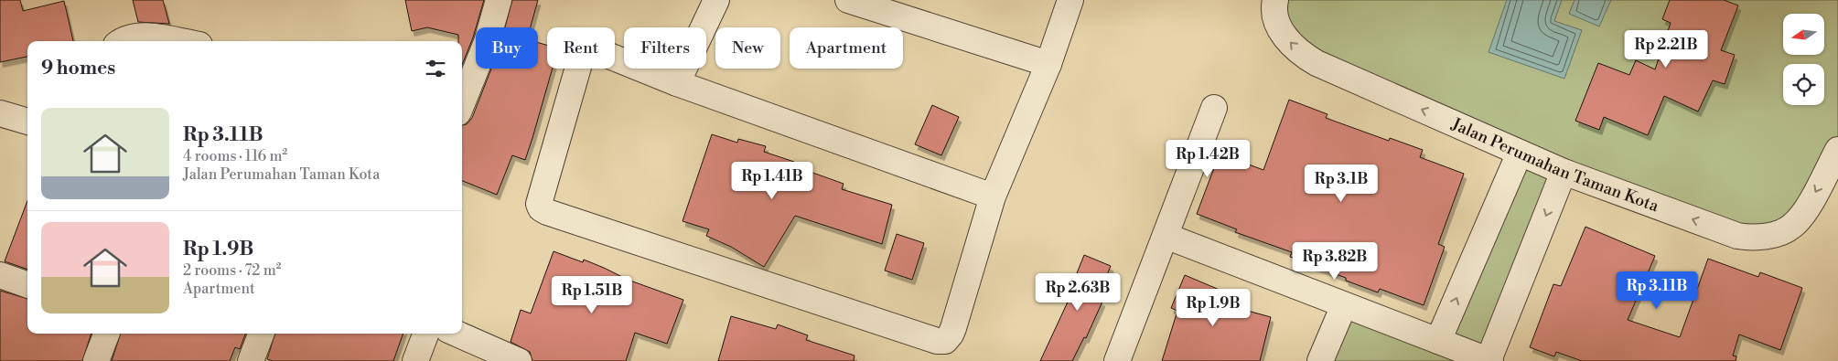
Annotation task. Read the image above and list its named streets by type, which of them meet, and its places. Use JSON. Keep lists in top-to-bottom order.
{
  "streets": {
    "street": ["Jalan Perumahan Taman Kota"]
  },
  "north": "left",
  "page": {
    "chip": [
      "Buy",
      "Rent",
      "Filters",
      "New",
      "Apartment"
    ],
    "price": [
      "Rp 2.21B",
      "Rp 1.42B",
      "Rp 1.41B",
      "Rp 3.1B",
      "Rp 3.82B",
      "Rp 3.11B",
      "Rp 2.63B",
      "Rp 1.51B",
      "Rp 1.9B"
    ],
    "heading": "9 homes",
    "list": [
      {
        "name": "Rp 3.11B",
        "note": "4 rooms · 116 m² · Jalan Perumahan Taman Kota"
      },
      {
        "name": "Rp 1.9B",
        "note": "2 rooms · 72 m² · Apartment"
      }
    ]
  }
}
